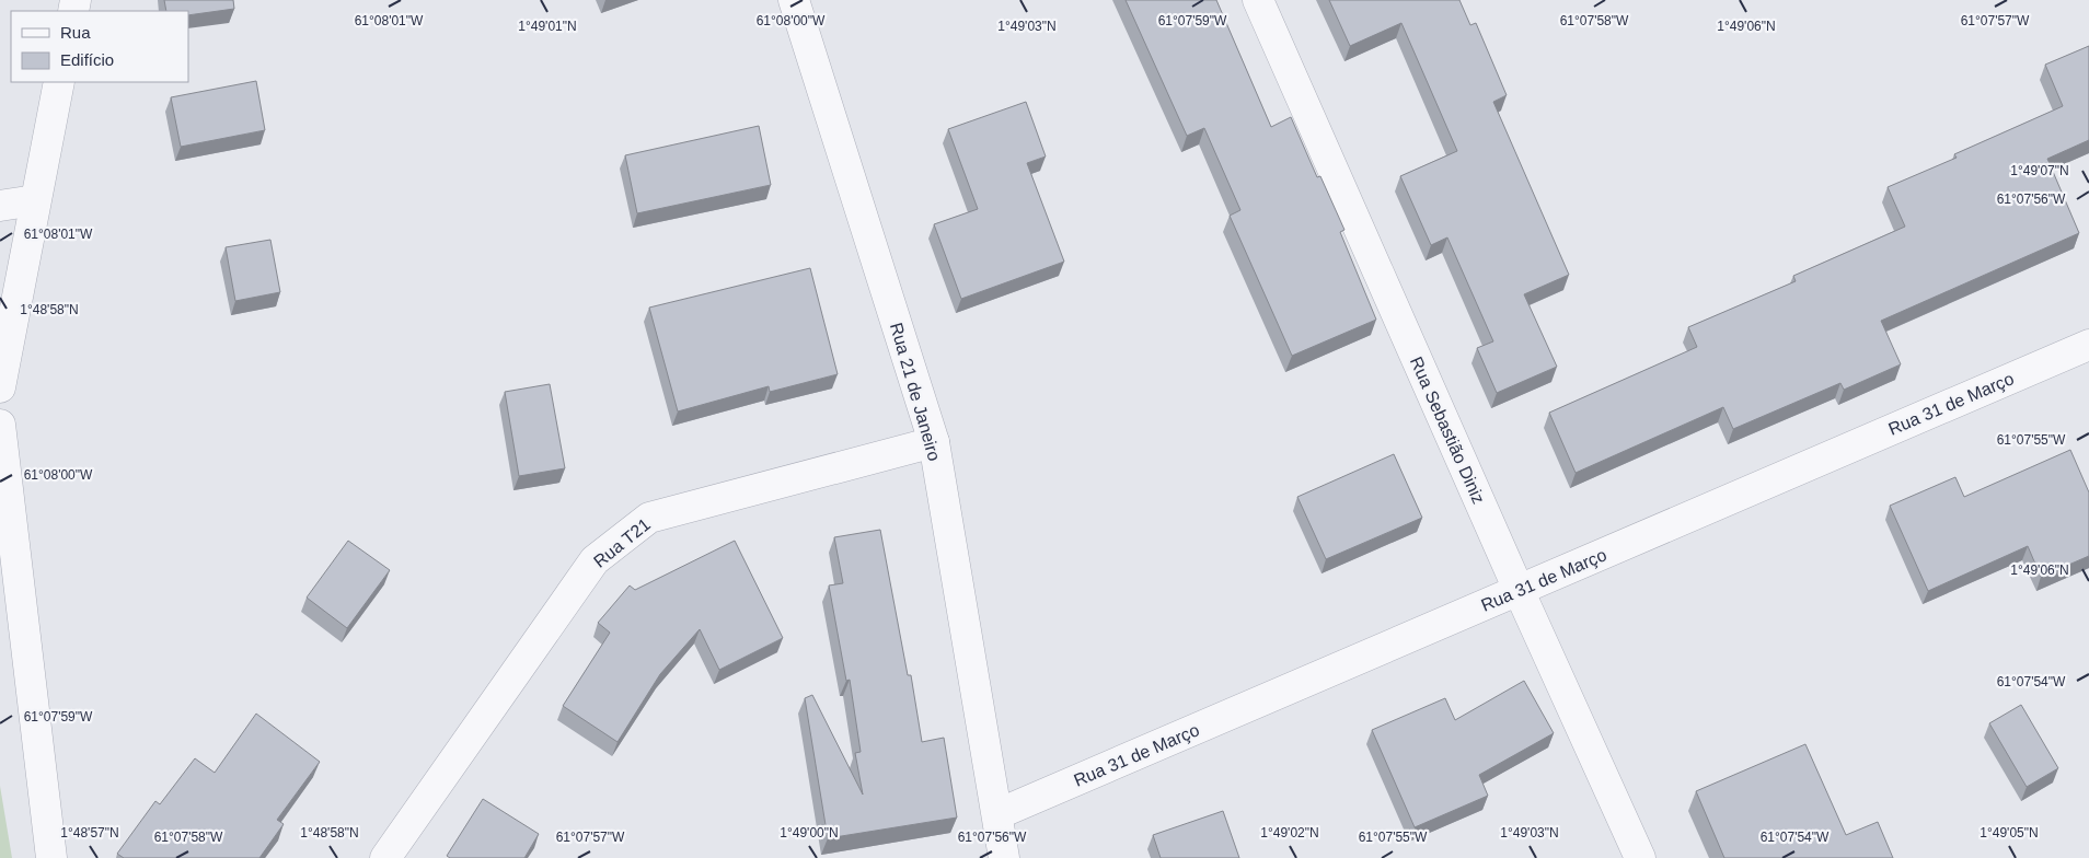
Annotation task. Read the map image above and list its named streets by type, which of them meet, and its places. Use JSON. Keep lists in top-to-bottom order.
{
  "streets": {
    "street": [
      "Rua 21 de Janeiro",
      "Rua 31 de Março",
      "Rua Sebastião Diniz",
      "Rua T21"
    ]
  },
  "crossings": [
    ["Rua 21 de Janeiro", "Rua 31 de Março"],
    ["Rua 21 de Janeiro", "Rua T21"],
    ["Rua 31 de Março", "Rua Sebastião Diniz"]
  ],
  "legend": ["Rua", "Edifício"],
  "coordinates": [
    "61°08'01\"W",
    "61°08'00\"W",
    "61°07'59\"W",
    "61°07'58\"W",
    "61°07'57\"W",
    "1°49'01\"N",
    "1°49'03\"N",
    "1°49'06\"N",
    "1°49'07\"N",
    "61°07'56\"W",
    "1°48'58\"N",
    "61°07'55\"W",
    "61°07'54\"W",
    "1°48'57\"N",
    "1°49'00\"N",
    "1°49'02\"N",
    "1°49'05\"N"
  ]
}
